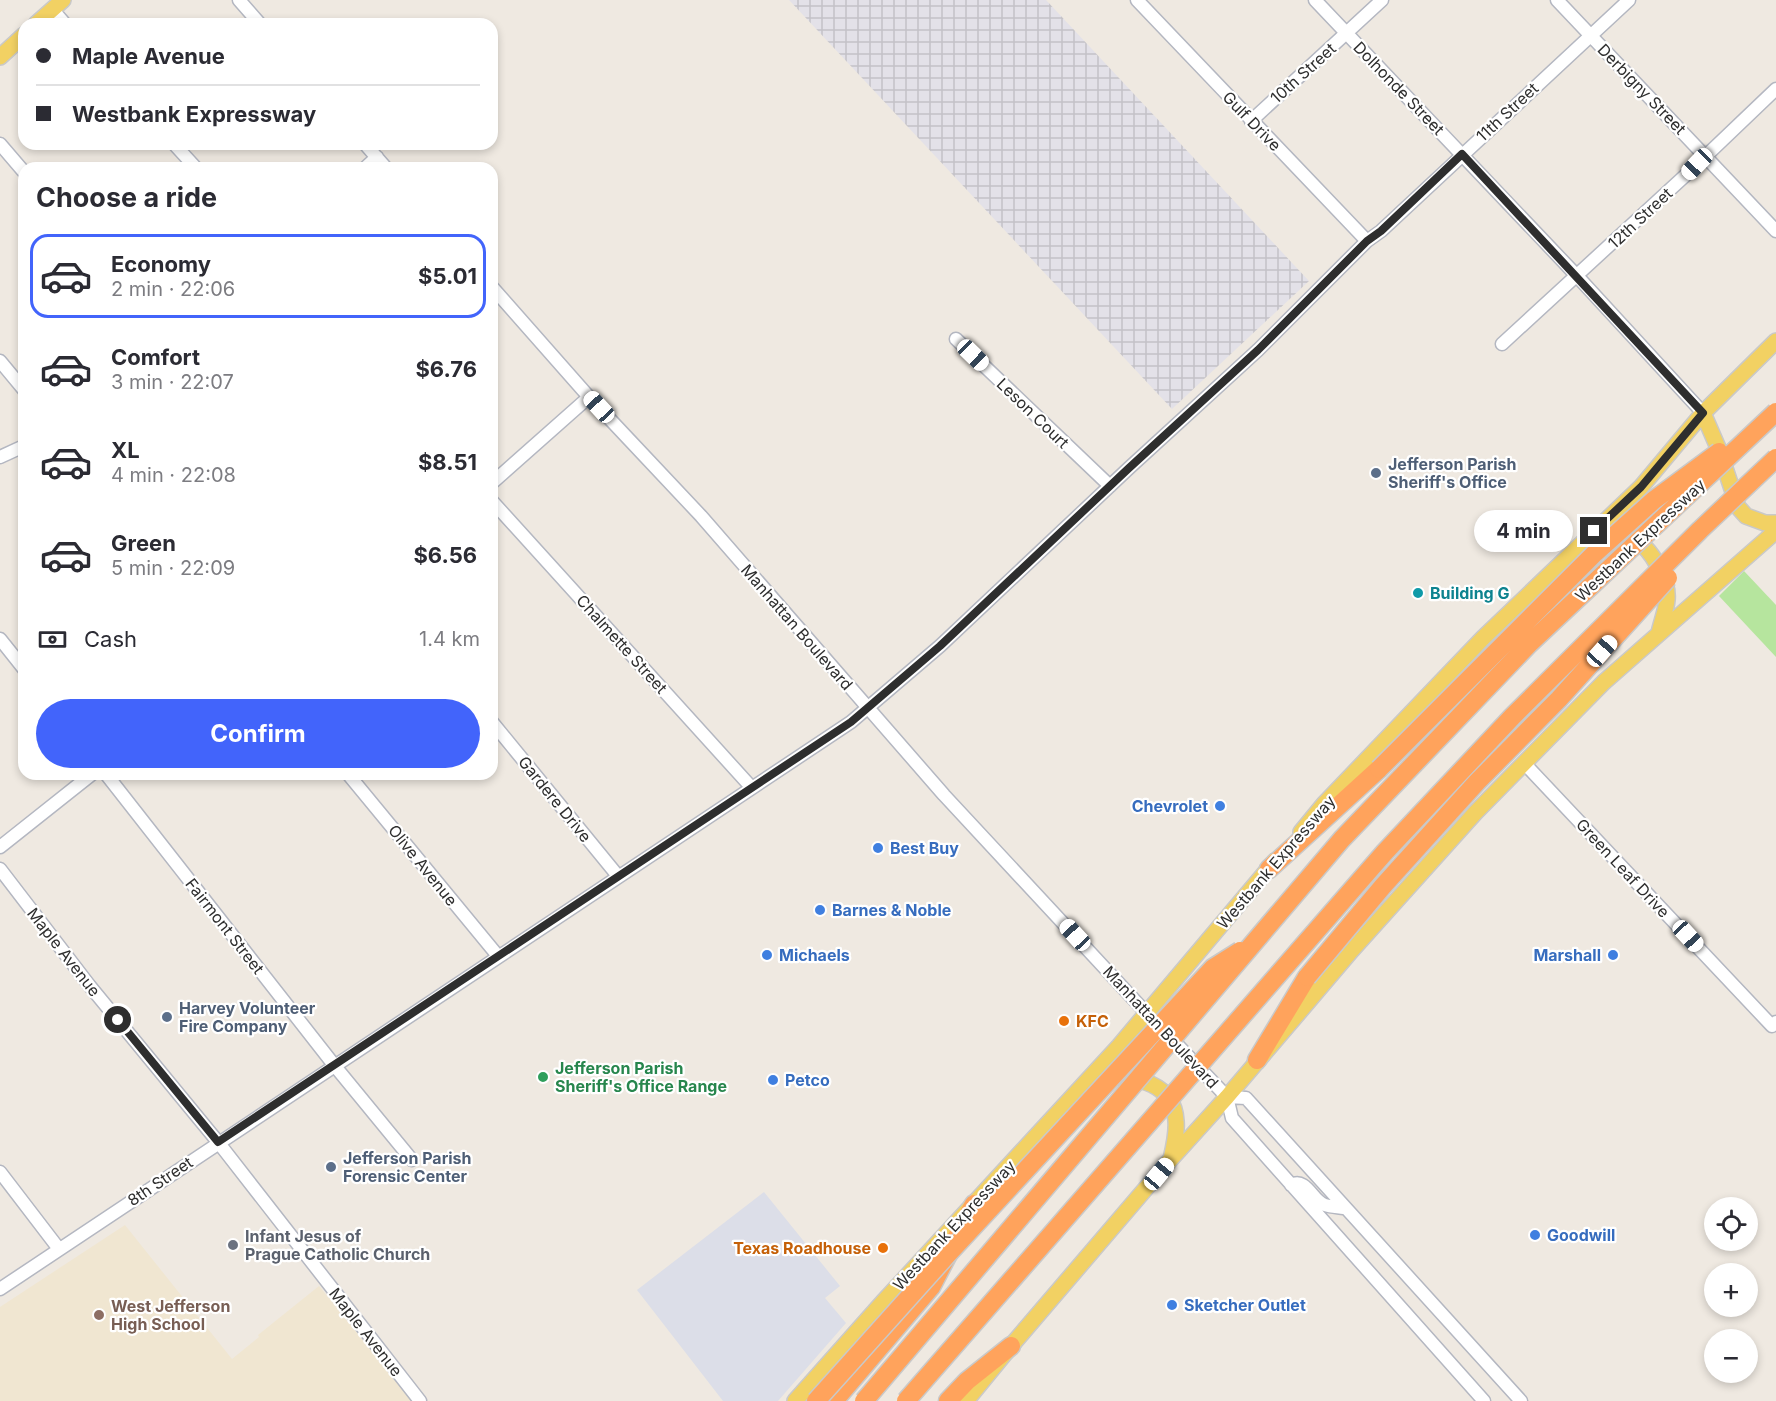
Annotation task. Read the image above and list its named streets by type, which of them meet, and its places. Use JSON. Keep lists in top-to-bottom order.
{
  "streets": {
    "highway": ["Westbank Expressway"],
    "street": [
      "10th Street",
      "Dolhonde Street",
      "Derbigny Street",
      "11th Street",
      "Gulf Drive",
      "12th Street",
      "Leson Court",
      "Manhattan Boulevard",
      "Chalmette Street",
      "Gardere Drive",
      "Olive Avenue",
      "Green Leaf Drive",
      "Fairmont Street",
      "Maple Avenue",
      "8th Street"
    ]
  },
  "crossings": [
    ["10th Street", "Dolhonde Street"],
    ["10th Street", "Gulf Drive"],
    ["Dolhonde Street", "11th Street"],
    ["Dolhonde Street", "12th Street"],
    ["Dolhonde Street", "Westbank Expressway"],
    ["Derbigny Street", "11th Street"],
    ["Derbigny Street", "12th Street"],
    ["11th Street", "Gulf Drive"],
    ["11th Street", "8th Street"],
    ["Leson Court", "8th Street"],
    ["Westbank Expressway", "Manhattan Boulevard"],
    ["Manhattan Boulevard", "8th Street"],
    ["Chalmette Street", "8th Street"],
    ["Gardere Drive", "8th Street"],
    ["Olive Avenue", "8th Street"],
    ["Fairmont Street", "8th Street"],
    ["Maple Avenue", "8th Street"]
  ],
  "places": [
    "Jefferson Parish Sheriff's Office",
    "Building G",
    "Chevrolet",
    "Best Buy",
    "Barnes & Noble",
    "Michaels",
    "Marshall",
    "Harvey Volunteer Fire Company",
    "KFC",
    "Jefferson Parish Sheriff's Office Range",
    "Petco",
    "Jefferson Parish Forensic Center",
    "Goodwill",
    "Infant Jesus of Prague Catholic Church",
    "Texas Roadhouse",
    "Sketcher Outlet",
    "West Jefferson High School"
  ],
  "page": {
    "banner": ["Maple Avenue", "Westbank Expressway"],
    "heading": "Choose a ride",
    "list": [
      {
        "name": "Economy",
        "note": "2 min · 22:06",
        "value": "$5.01"
      },
      {
        "name": "Comfort",
        "note": "3 min · 22:07",
        "value": "$6.76"
      },
      {
        "name": "XL",
        "note": "4 min · 22:08",
        "value": "$8.51"
      },
      {
        "name": "Green",
        "note": "5 min · 22:09",
        "value": "$6.56"
      }
    ],
    "bubble": "4 min",
    "pay": ["Cash", "1.4 km"],
    "buttons": "Confirm",
    "map_buttons": ["+", "−"]
  }
}
